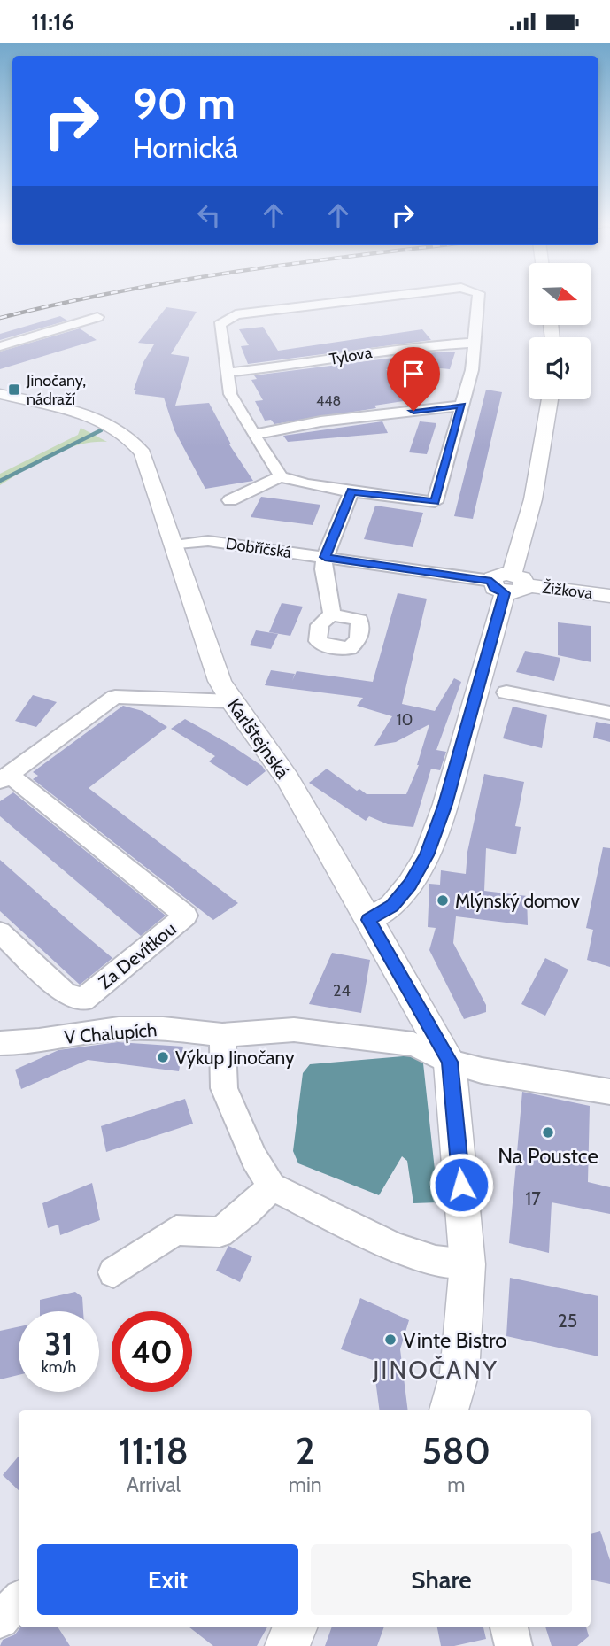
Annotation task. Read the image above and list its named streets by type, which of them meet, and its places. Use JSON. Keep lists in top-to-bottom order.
{
  "streets": {
    "street": [
      "Tylova",
      "Dobříčská",
      "Žižkova",
      "Karlštejnská",
      "Za Devítkou",
      "V Chalupích"
    ]
  },
  "crossings": [
    ["Dobříčská", "Žižkova"],
    ["Dobříčská", "Karlštejnská"],
    ["Karlštejnská", "Za Devítkou"],
    ["Karlštejnská", "V Chalupích"]
  ],
  "districts": ["JINOČANY"],
  "places": {
    "transit": ["Jinočany, nádraží"],
    "other": [
      "Mlýnský domov",
      "Výkup Jinočany",
      "Na Poustce",
      "Vinte Bistro"
    ]
  },
  "house_numbers": [
    "448",
    "10",
    "24",
    "17",
    "25"
  ],
  "north": "right",
  "page": {
    "status": "11:16",
    "turn": ["90 m", "Hornická"],
    "speed": "31 km/h",
    "limit": "40",
    "eta": [
      "11:18",
      "Arrival",
      "2",
      "min",
      "580",
      "m"
    ],
    "buttons": ["Exit", "Share"]
  }
}
